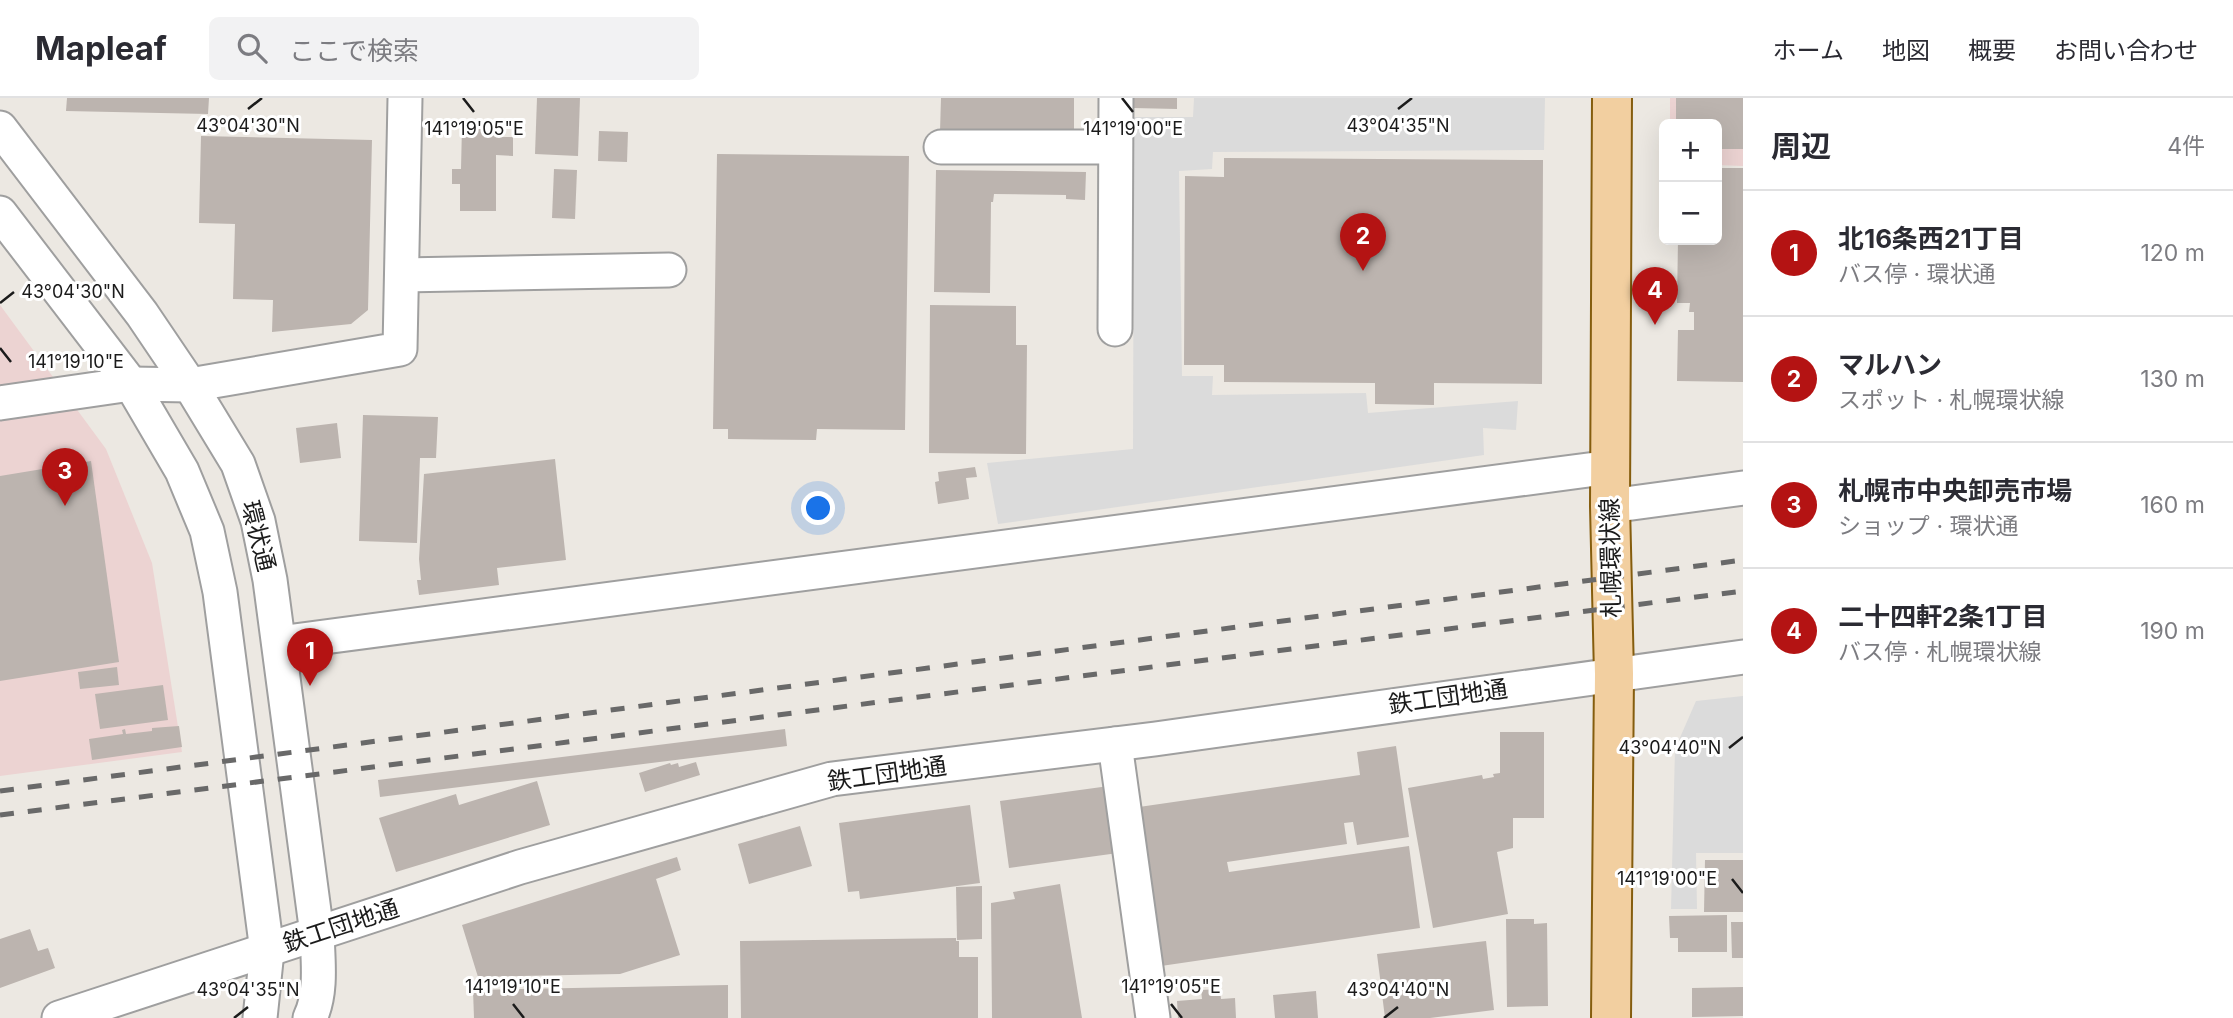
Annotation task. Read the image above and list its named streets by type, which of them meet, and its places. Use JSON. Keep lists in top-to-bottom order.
{
  "streets": {
    "main road": ["札幌環状線"],
    "street": ["環状通", "鉄工団地通"]
  },
  "crossings": [
    ["環状通", "鉄工団地通"],
    ["札幌環状線", "鉄工団地通"]
  ],
  "page": {
    "header": "Mapleaf",
    "search": "ここで検索",
    "nav": [
      "ホーム",
      "地図",
      "概要",
      "お問い合わせ"
    ],
    "heading": ["周辺", "4件"],
    "map_buttons": ["+", "−"],
    "list": [
      {
        "mark": "1",
        "name": "北16条西21丁目",
        "note": "バス停 · 環状通",
        "value": "120 m"
      },
      {
        "mark": "2",
        "name": "マルハン",
        "note": "スポット · 札幌環状線",
        "value": "130 m"
      },
      {
        "mark": "3",
        "name": "札幌市中央卸売市場",
        "note": "ショップ · 環状通",
        "value": "160 m"
      },
      {
        "mark": "4",
        "name": "二十四軒2条1丁目",
        "note": "バス停 · 札幌環状線",
        "value": "190 m"
      }
    ],
    "pins": [
      "2",
      "4",
      "3",
      "1"
    ]
  },
  "coordinates": [
    "43°04'30\"N",
    "43°04'35\"N",
    "141°19'05\"E",
    "141°19'00\"E",
    "141°19'10\"E",
    "43°04'40\"N"
  ]
}
